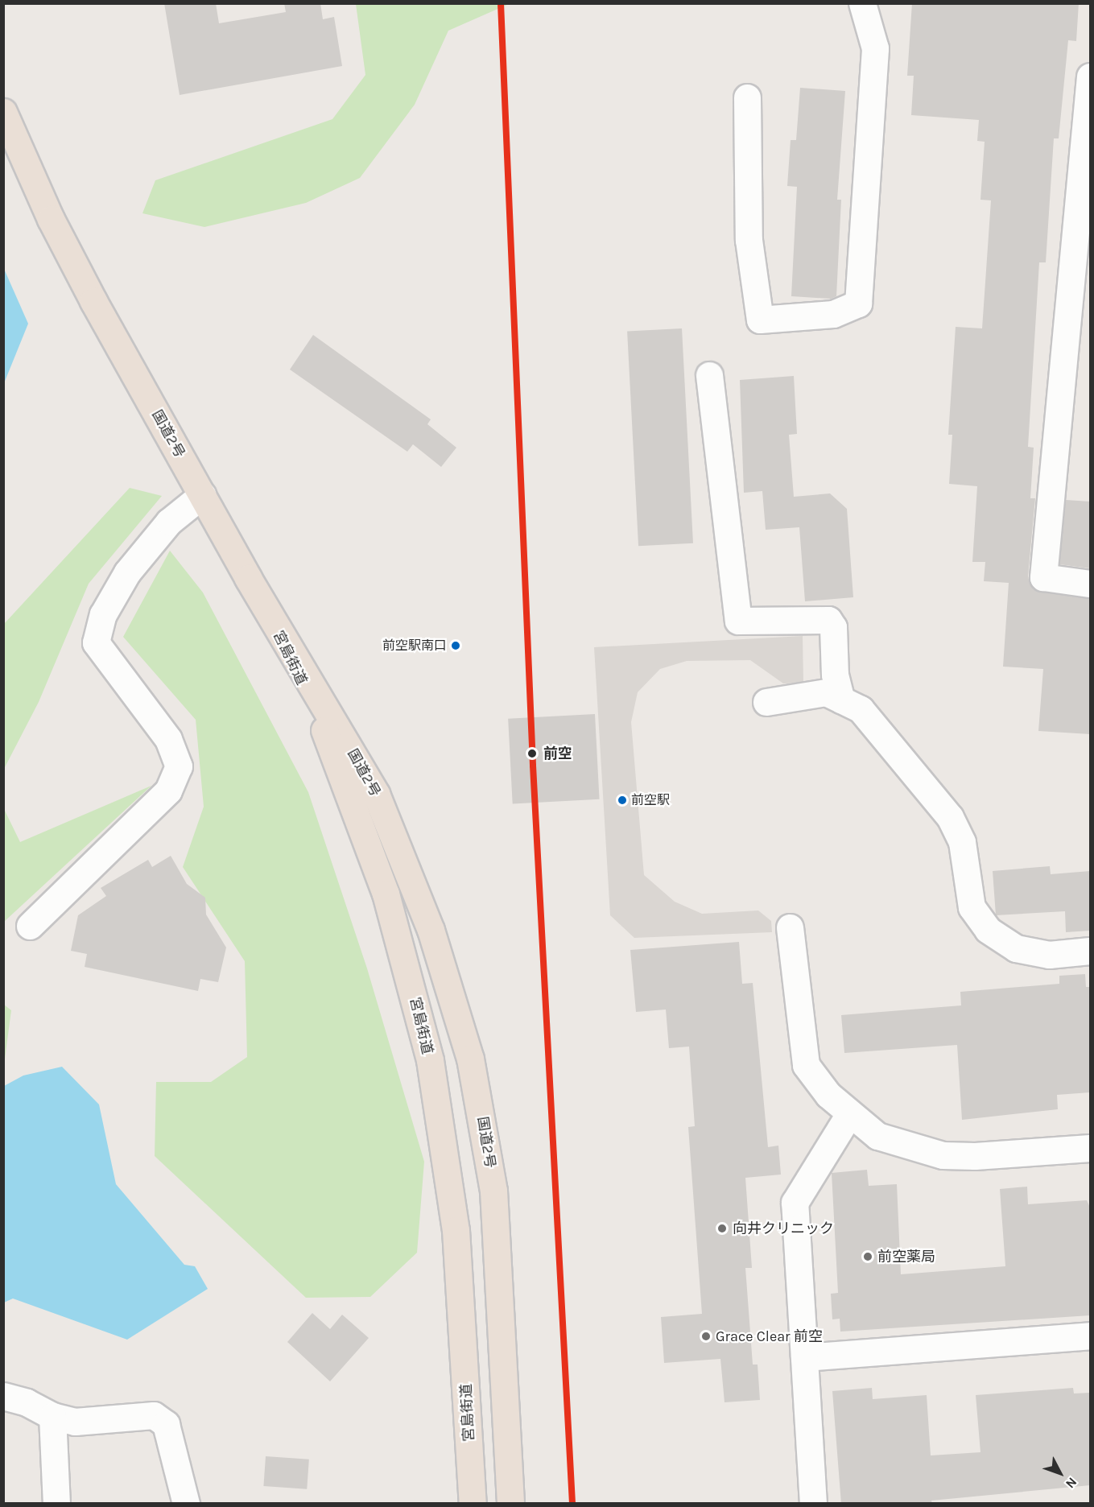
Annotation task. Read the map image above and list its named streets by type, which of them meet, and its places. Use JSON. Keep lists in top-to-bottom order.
{
  "streets": {
    "highway": ["国道2号", "宮島街道"]
  },
  "crossings": [
    ["国道2号", "宮島街道"]
  ],
  "places": [
    "前空駅南口",
    "前空",
    "前空駅",
    "向井クリニック",
    "前空薬局",
    "Grace Clear 前空"
  ],
  "north": "bottom right"
}
